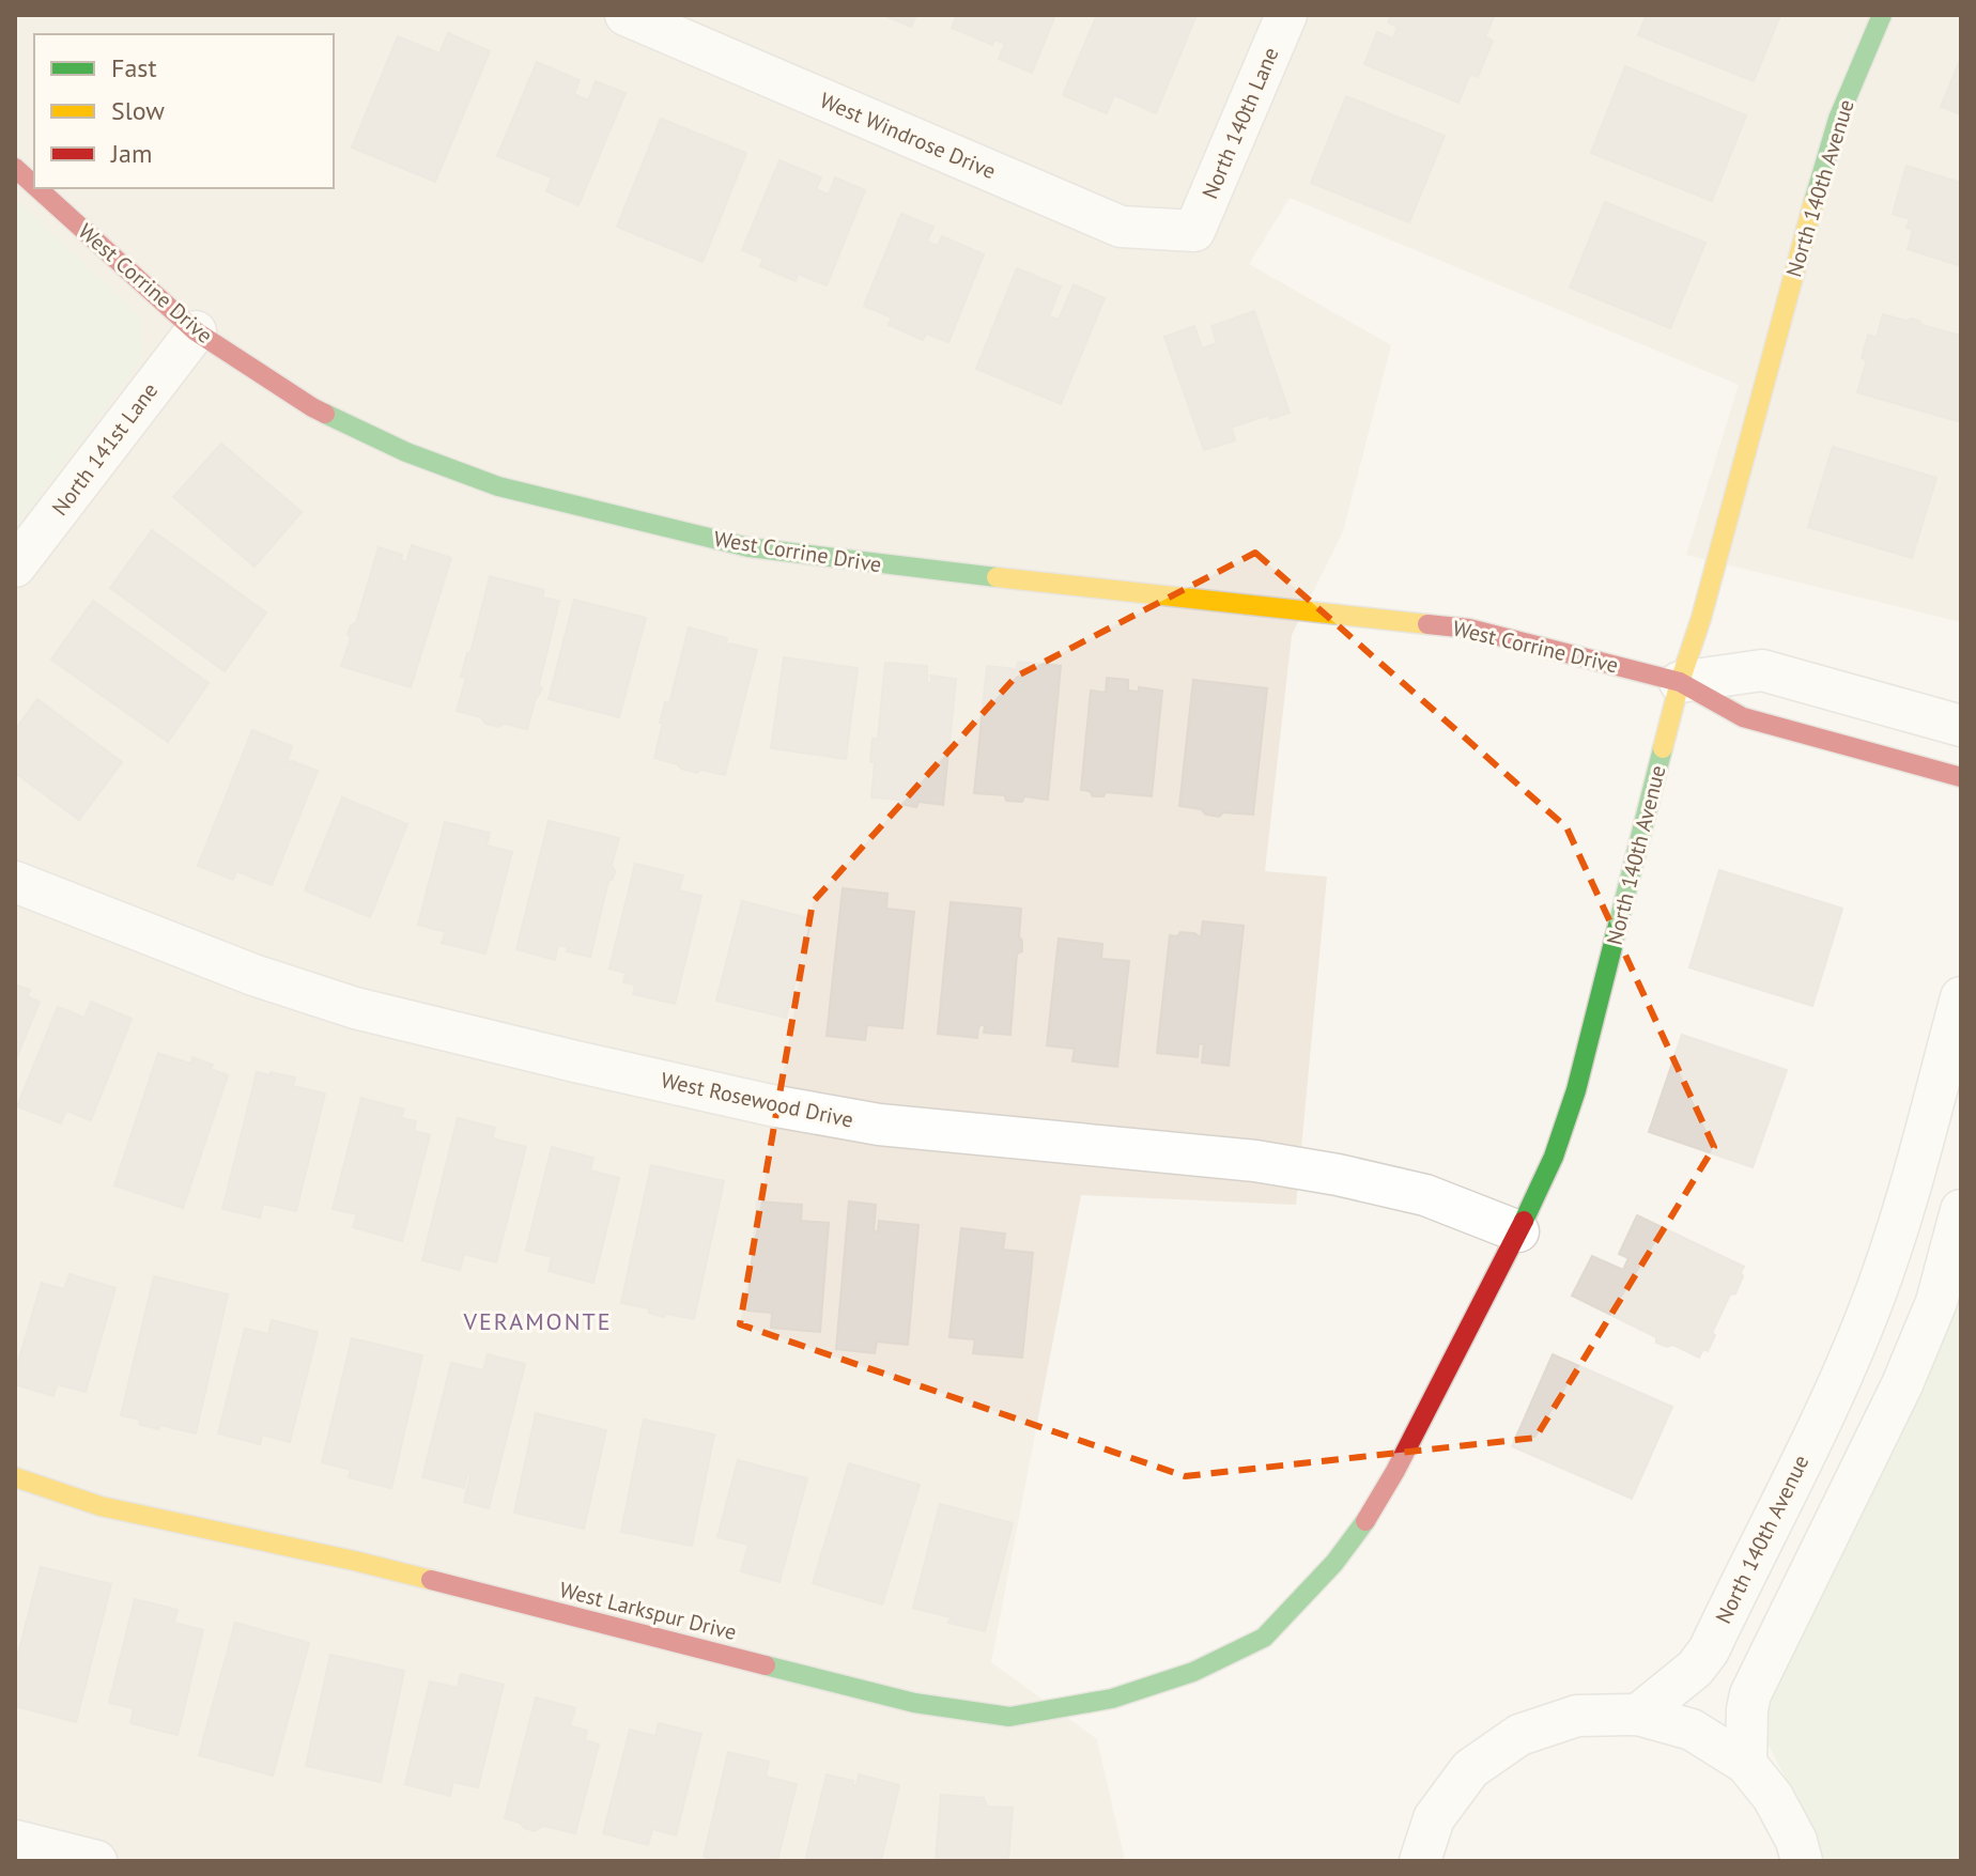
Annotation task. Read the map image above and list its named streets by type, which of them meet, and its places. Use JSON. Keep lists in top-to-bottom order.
{
  "streets": {
    "street": [
      "North 140th Lane",
      "West Windrose Drive",
      "North 140th Avenue",
      "West Corrine Drive",
      "North 141st Lane",
      "West Rosewood Drive",
      "West Larkspur Drive"
    ]
  },
  "crossings": [
    ["North 140th Lane", "West Windrose Drive"],
    ["North 140th Avenue", "West Corrine Drive"],
    ["North 140th Avenue", "West Rosewood Drive"],
    ["North 140th Avenue", "West Larkspur Drive"],
    ["West Corrine Drive", "North 141st Lane"]
  ],
  "districts": ["VERAMONTE"],
  "legend": ["Fast", "Slow", "Jam"]
}
